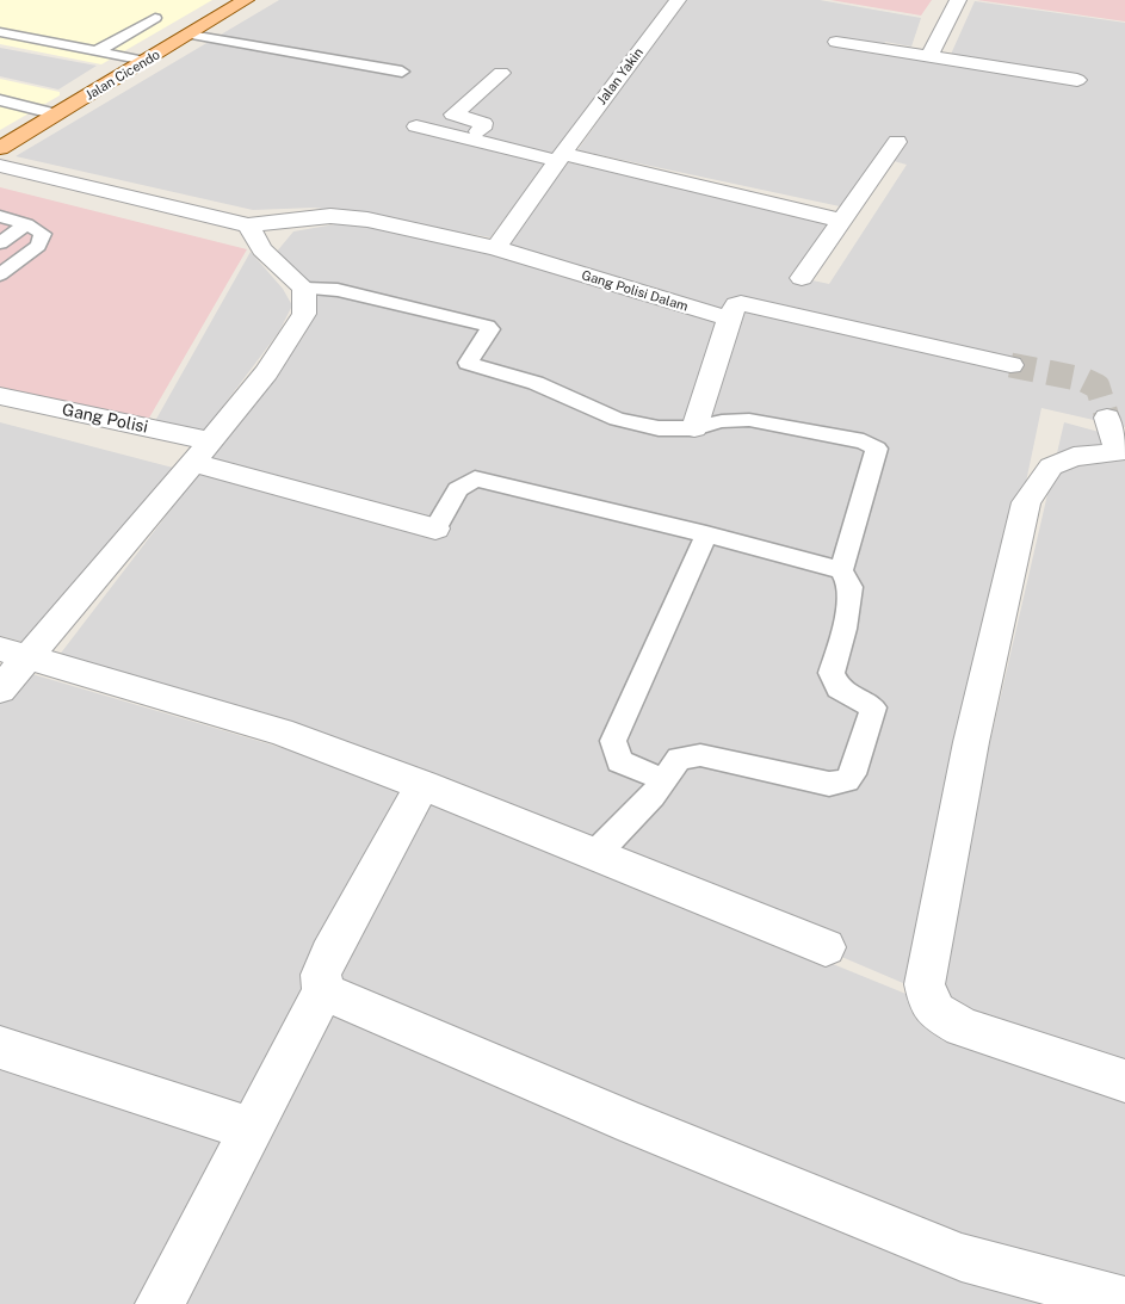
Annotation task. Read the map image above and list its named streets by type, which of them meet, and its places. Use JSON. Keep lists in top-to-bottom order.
{
  "streets": {
    "main road": ["Jalan Cicendo"],
    "street": ["Jalan Yakin", "Gang Polisi Dalam", "Gang Polisi"]
  },
  "crossings": [
    ["Jalan Yakin", "Gang Polisi Dalam"]
  ]
}
